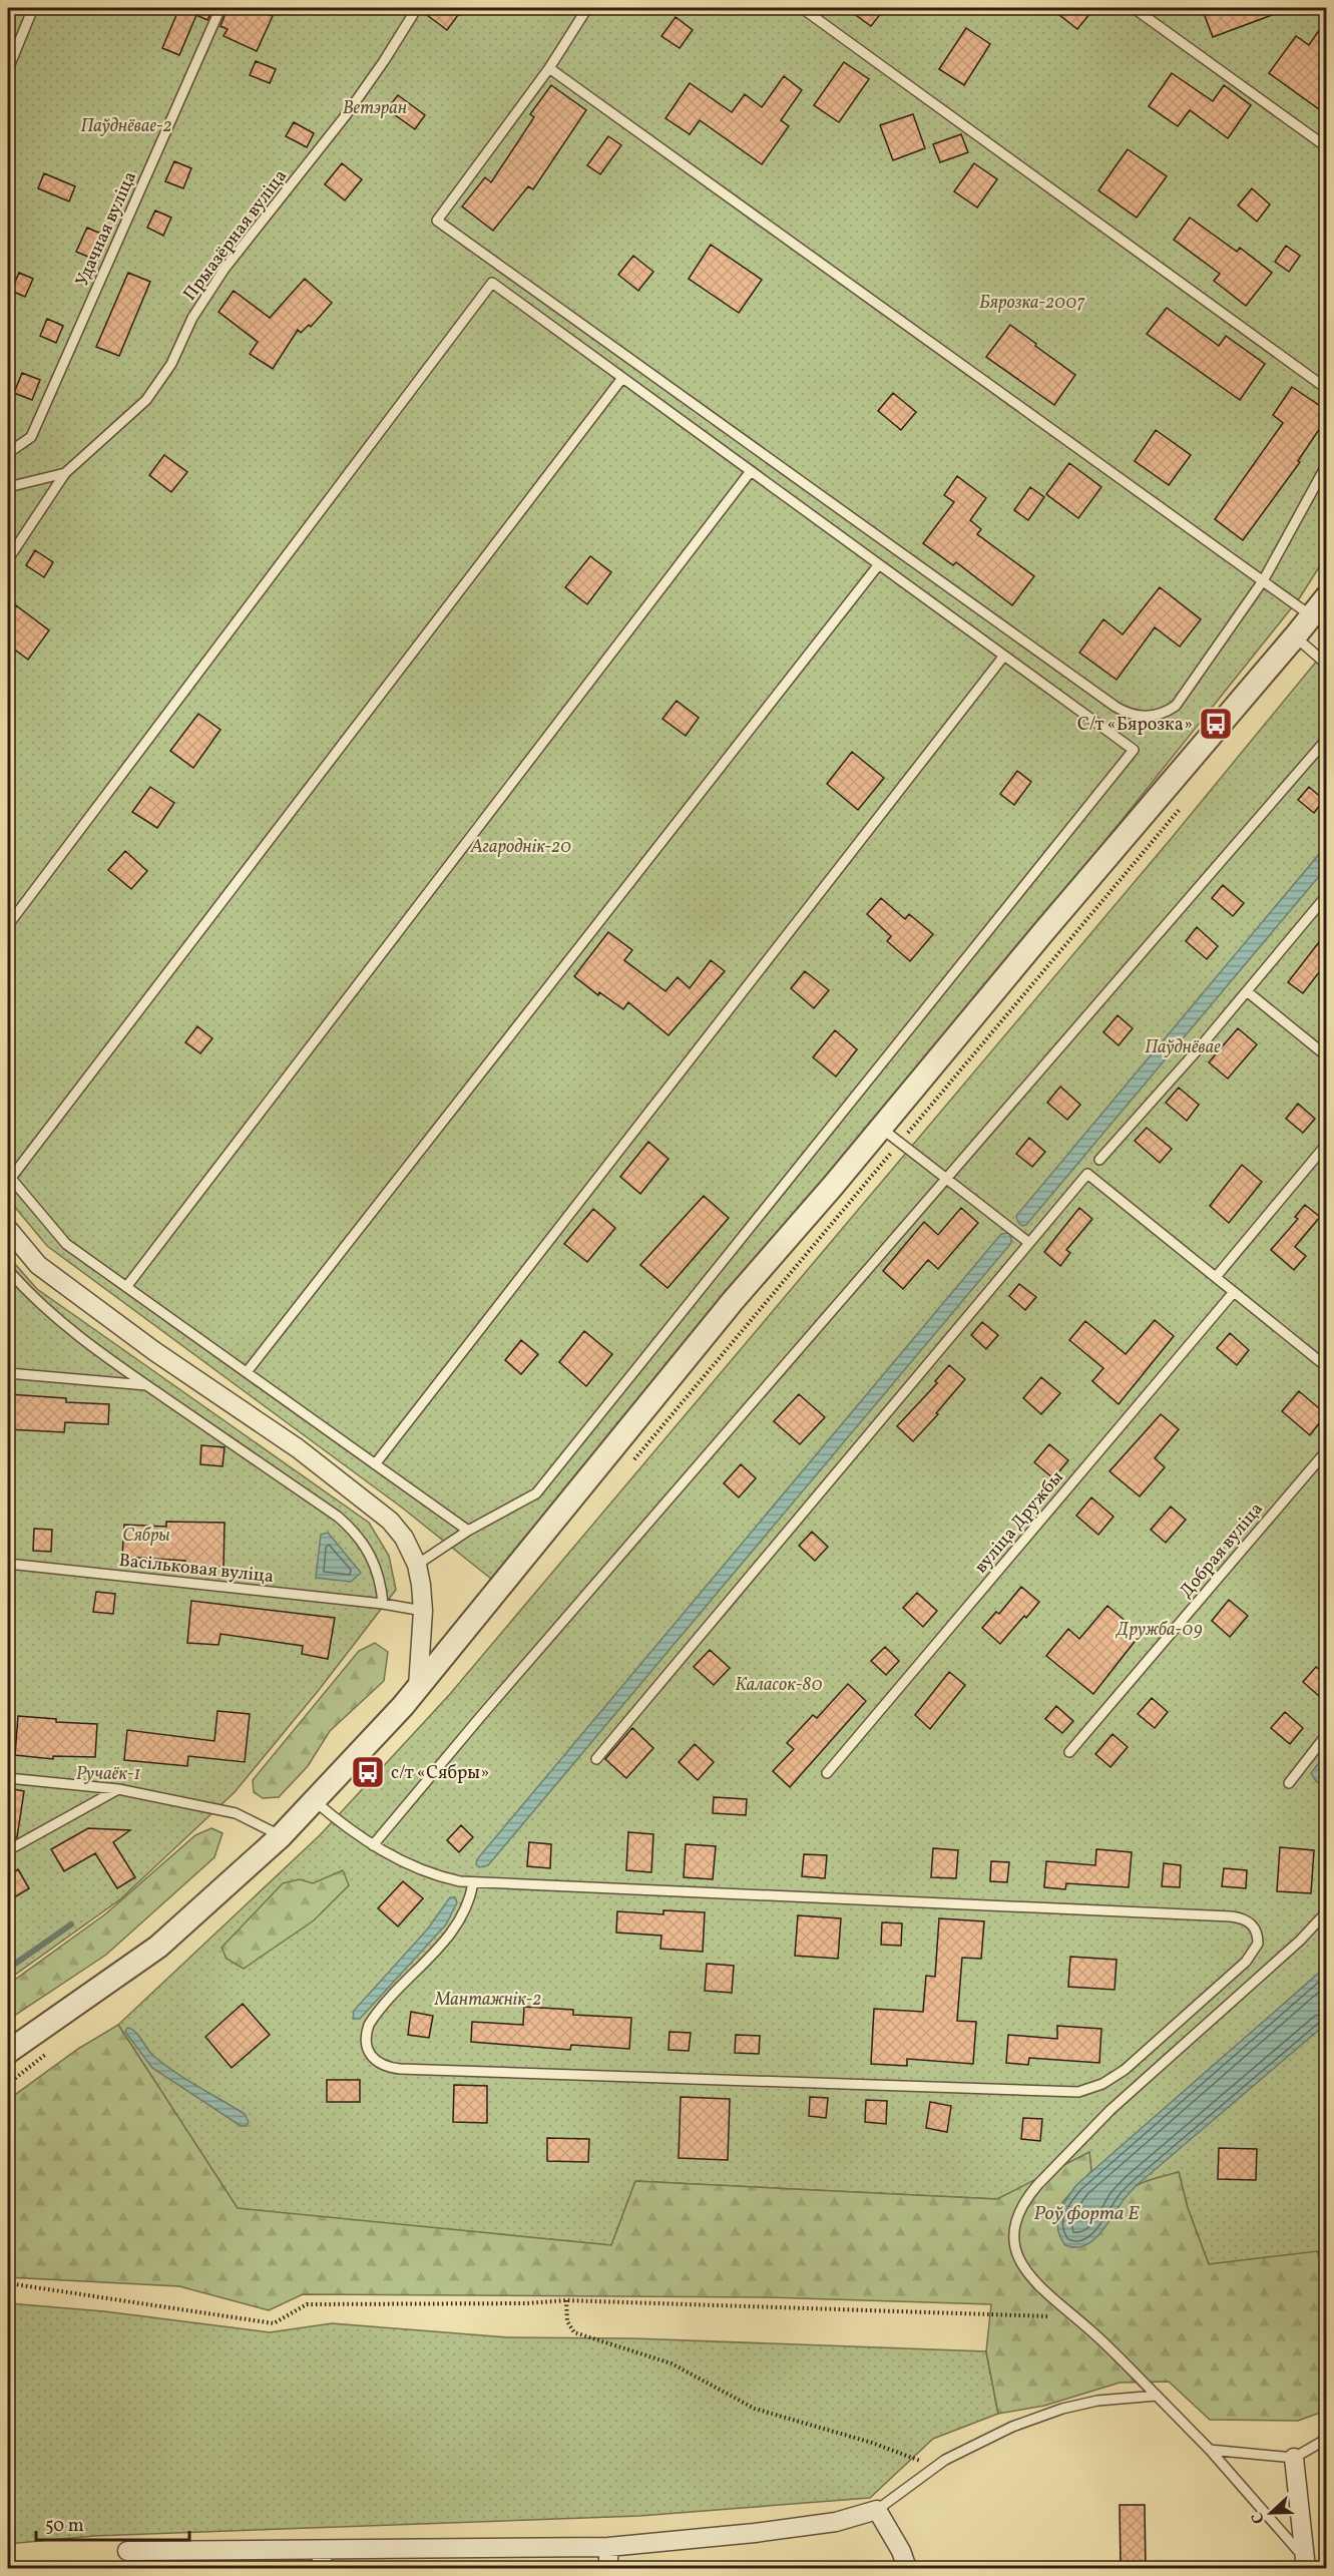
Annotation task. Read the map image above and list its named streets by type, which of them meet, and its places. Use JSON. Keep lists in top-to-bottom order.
{
  "streets": {
    "lane": [
      "Удачная вуліца",
      "Прыазёрная вуліца",
      "вуліца Дружбы",
      "Добрая вуліца",
      "Васільковая вуліца"
    ]
  },
  "water": ["Роў форта Е"],
  "parks": [
    "Ветэран",
    "Паўднёвае-2",
    "Бярозка-2007",
    "Агароднік-20",
    "Паўднёвае",
    "Сябры",
    "Дружба-09",
    "Каласок-80",
    "Ручаёк-1",
    "Мантажнік-2"
  ],
  "places": {
    "bus stop": ["С/т «Бярозка»", "с/т «Сябры»"]
  },
  "scale_bar": "50 m",
  "north": "left"
}
